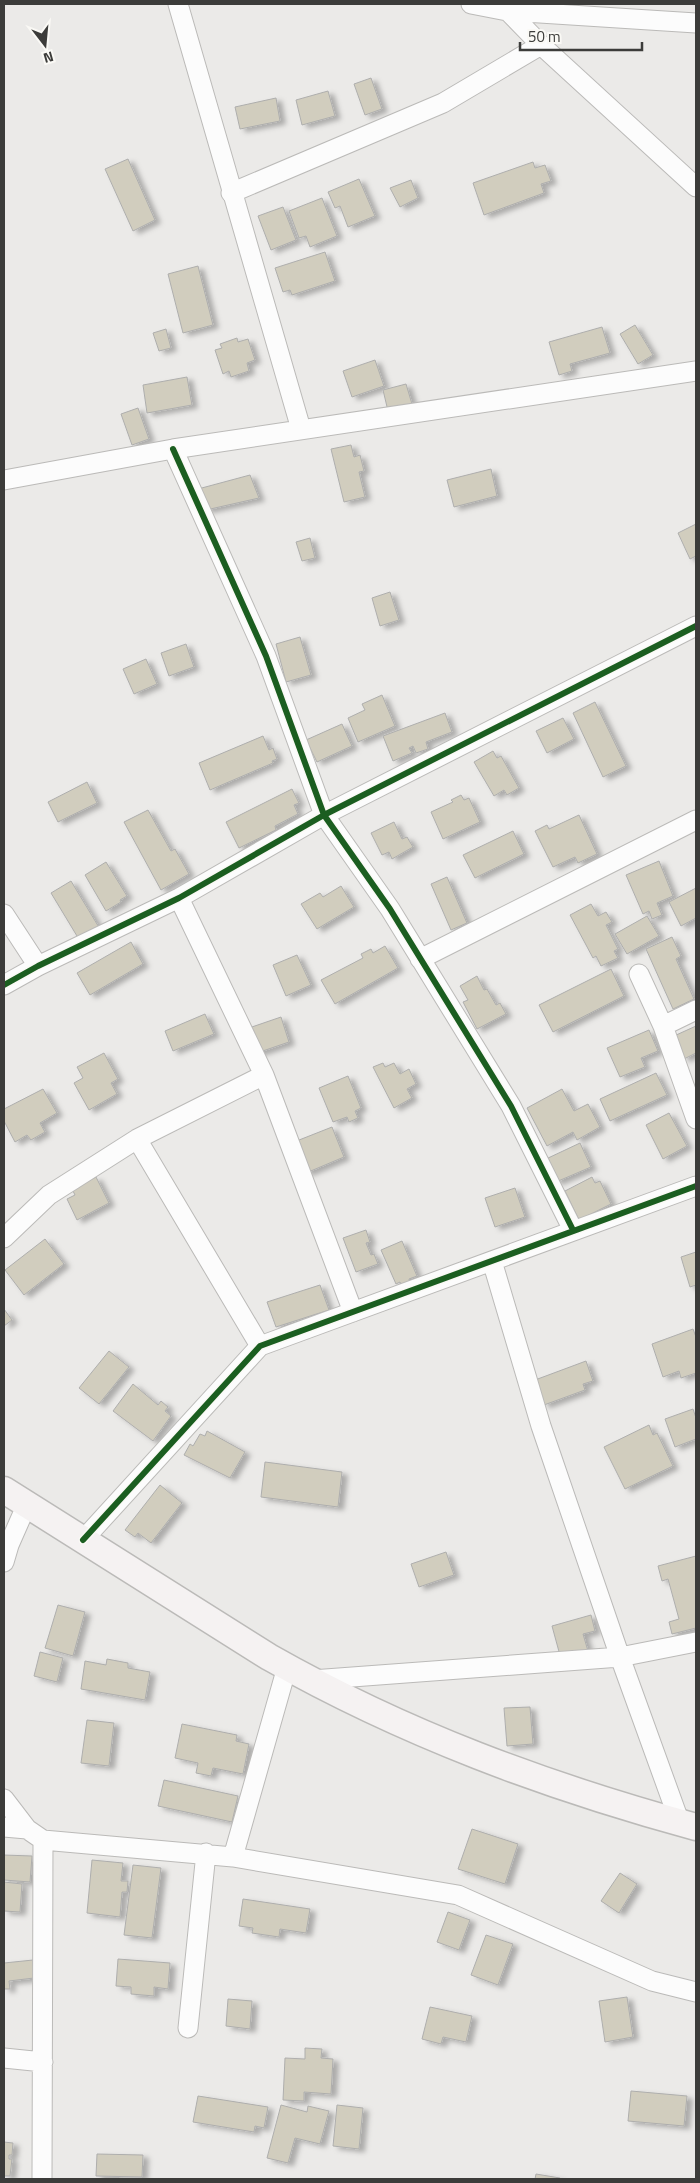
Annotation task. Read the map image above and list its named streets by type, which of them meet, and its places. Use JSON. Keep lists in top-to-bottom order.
{
  "scale_bar": "50 m",
  "north": "bottom"
}
